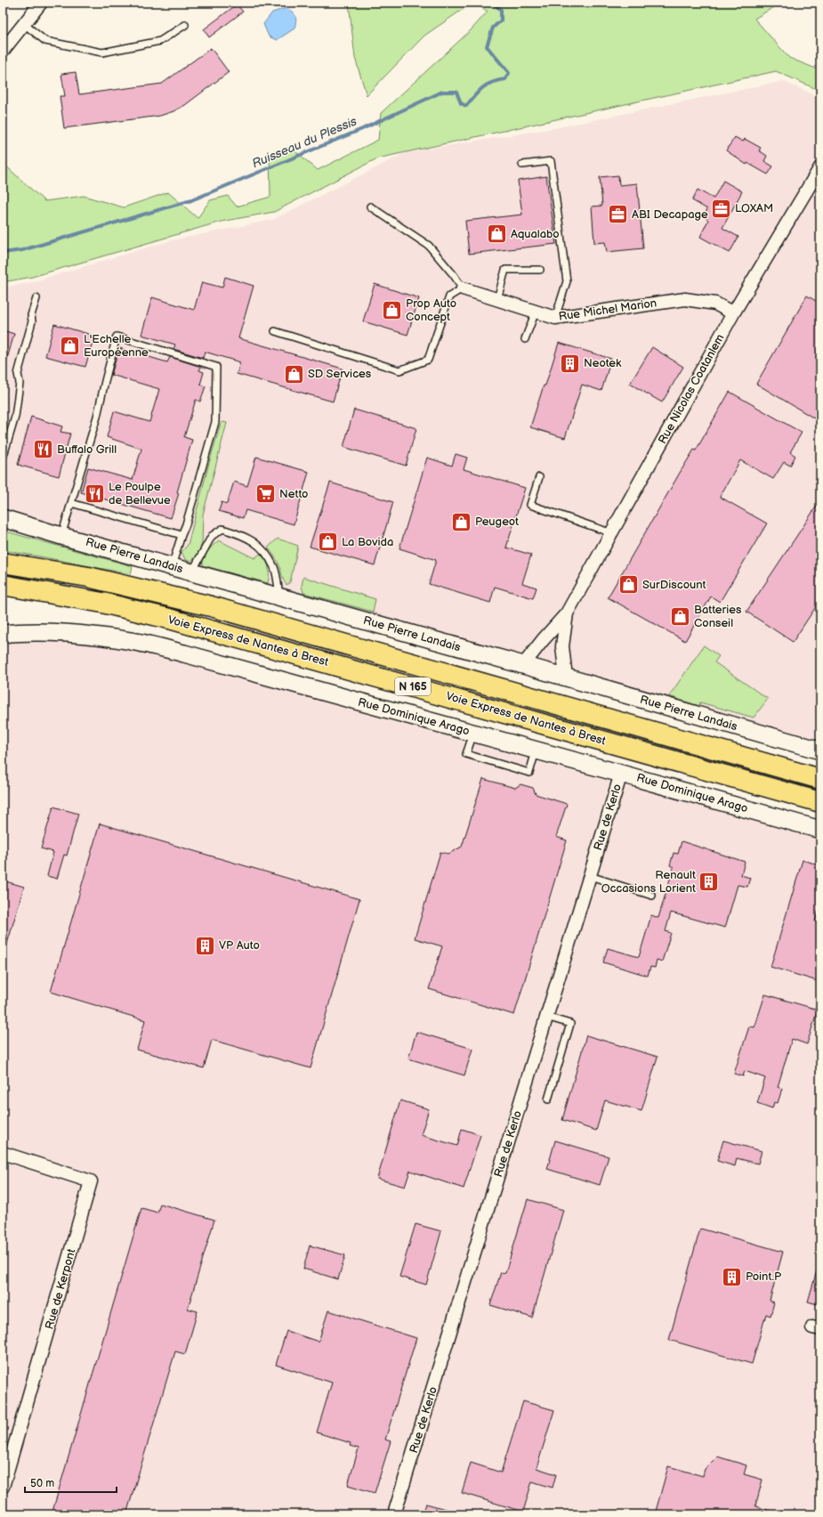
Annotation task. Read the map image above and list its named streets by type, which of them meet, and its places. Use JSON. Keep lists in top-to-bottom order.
{
  "streets": {
    "highway": ["Voie Express de Nantes à Brest", "N 165"],
    "street": [
      "Rue Michel Marion",
      "Rue Nicolas Coatanlem",
      "Rue Pierre Landais",
      "Rue Dominique Arago",
      "Rue de Kerlo",
      "Rue de Kerpont"
    ]
  },
  "crossings": [
    ["Rue Michel Marion", "Rue Nicolas Coatanlem"],
    ["Rue Nicolas Coatanlem", "Rue Pierre Landais"],
    ["Rue Dominique Arago", "Rue de Kerlo"]
  ],
  "water": ["Ruisseau du Plessis"],
  "places": {
    "office": ["LOXAM", "ABI Decapage"],
    "shop": [
      "Aqualabo",
      "Prop Auto Concept",
      "L'Echelle Européenne",
      "SD Services",
      "Peugeot",
      "La Bovida",
      "SurDiscount",
      "Batteries Conseil"
    ],
    "building": [
      "Neotek",
      "Renault Occasions Lorient",
      "VP Auto",
      "Point.P"
    ],
    "restaurant": ["Buffalo Grill", "Le Poulpe de Bellevue"],
    "supermarket": ["Netto"]
  },
  "scale_bar": "50 m"
}
